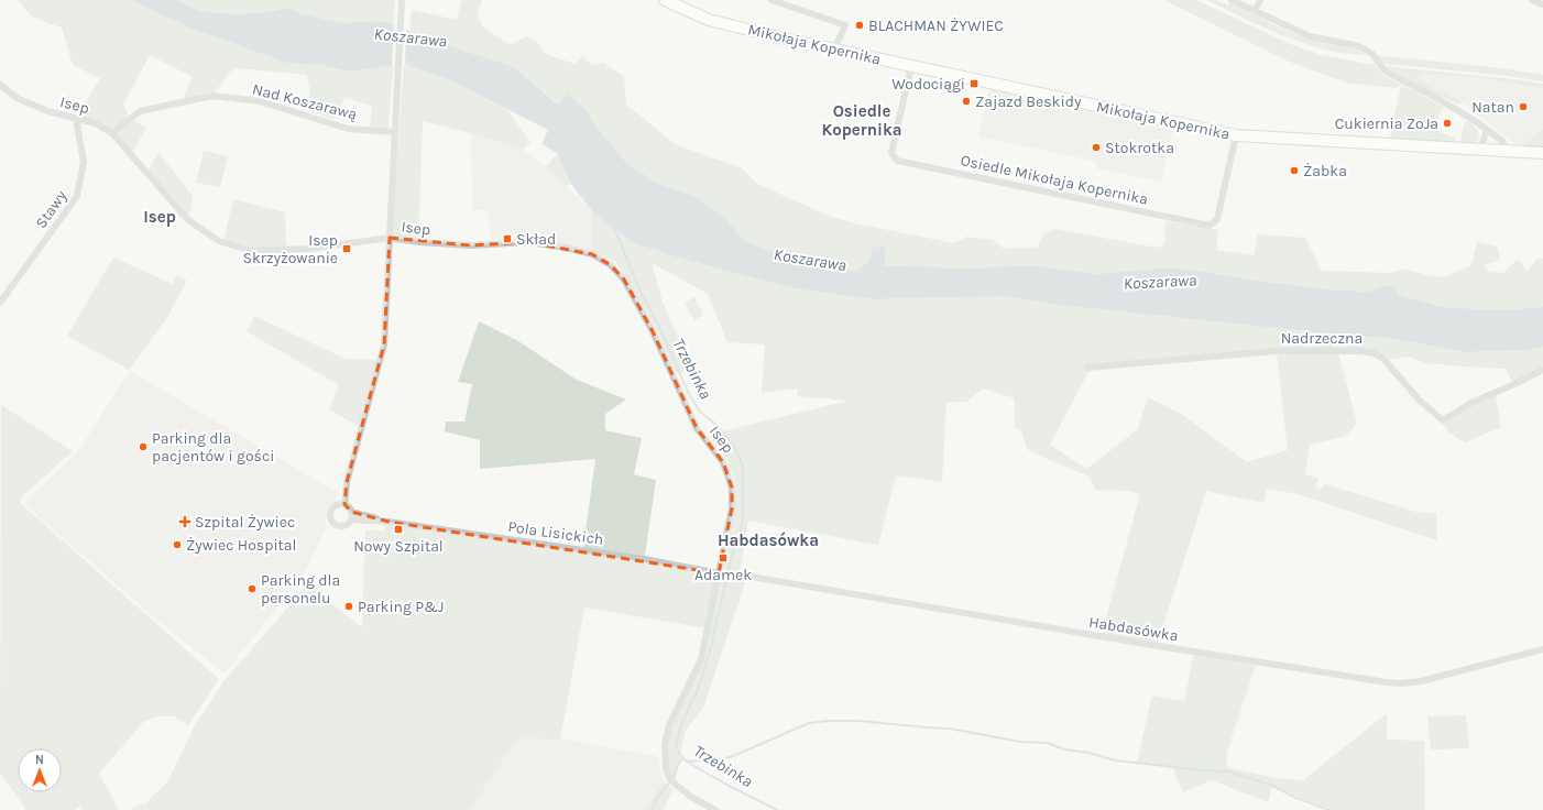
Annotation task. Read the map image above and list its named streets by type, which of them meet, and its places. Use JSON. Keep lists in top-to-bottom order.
{
  "streets": {
    "main road": ["Mikołaja Kopernika"],
    "street": [
      "Nad Koszarawą",
      "Isep",
      "Osiedle Mikołaja Kopernika",
      "Stawy",
      "Nadrzeczna",
      "Pola Lisickich",
      "Habdasówka"
    ]
  },
  "crossings": [
    ["Mikołaja Kopernika", "Osiedle Mikołaja Kopernika"],
    ["Nad Koszarawą", "Isep"],
    ["Isep", "Stawy"],
    ["Isep", "Pola Lisickich"],
    ["Isep", "Habdasówka"],
    ["Pola Lisickich", "Habdasówka"]
  ],
  "districts": ["Osiedle Kopernika", "Isep", "Habdasówka"],
  "water": ["Koszarawa", "Trzebinka"],
  "places": {
    "other": [
      "BLACHMAN ŻYWIEC",
      "Zajazd Beskidy",
      "Natan",
      "Cukiernia ZoJa",
      "Stokrotka",
      "Żabka",
      "Parking dla pacjentów i gości",
      "Żywiec Hospital",
      "Parking dla personelu",
      "Parking P&J"
    ],
    "transit": [
      "Wodociągi",
      "Skład",
      "Isep Skrzyżowanie",
      "Nowy Szpital",
      "Adamek"
    ],
    "health": ["Szpital Żywiec"]
  },
  "north": "top"
}
